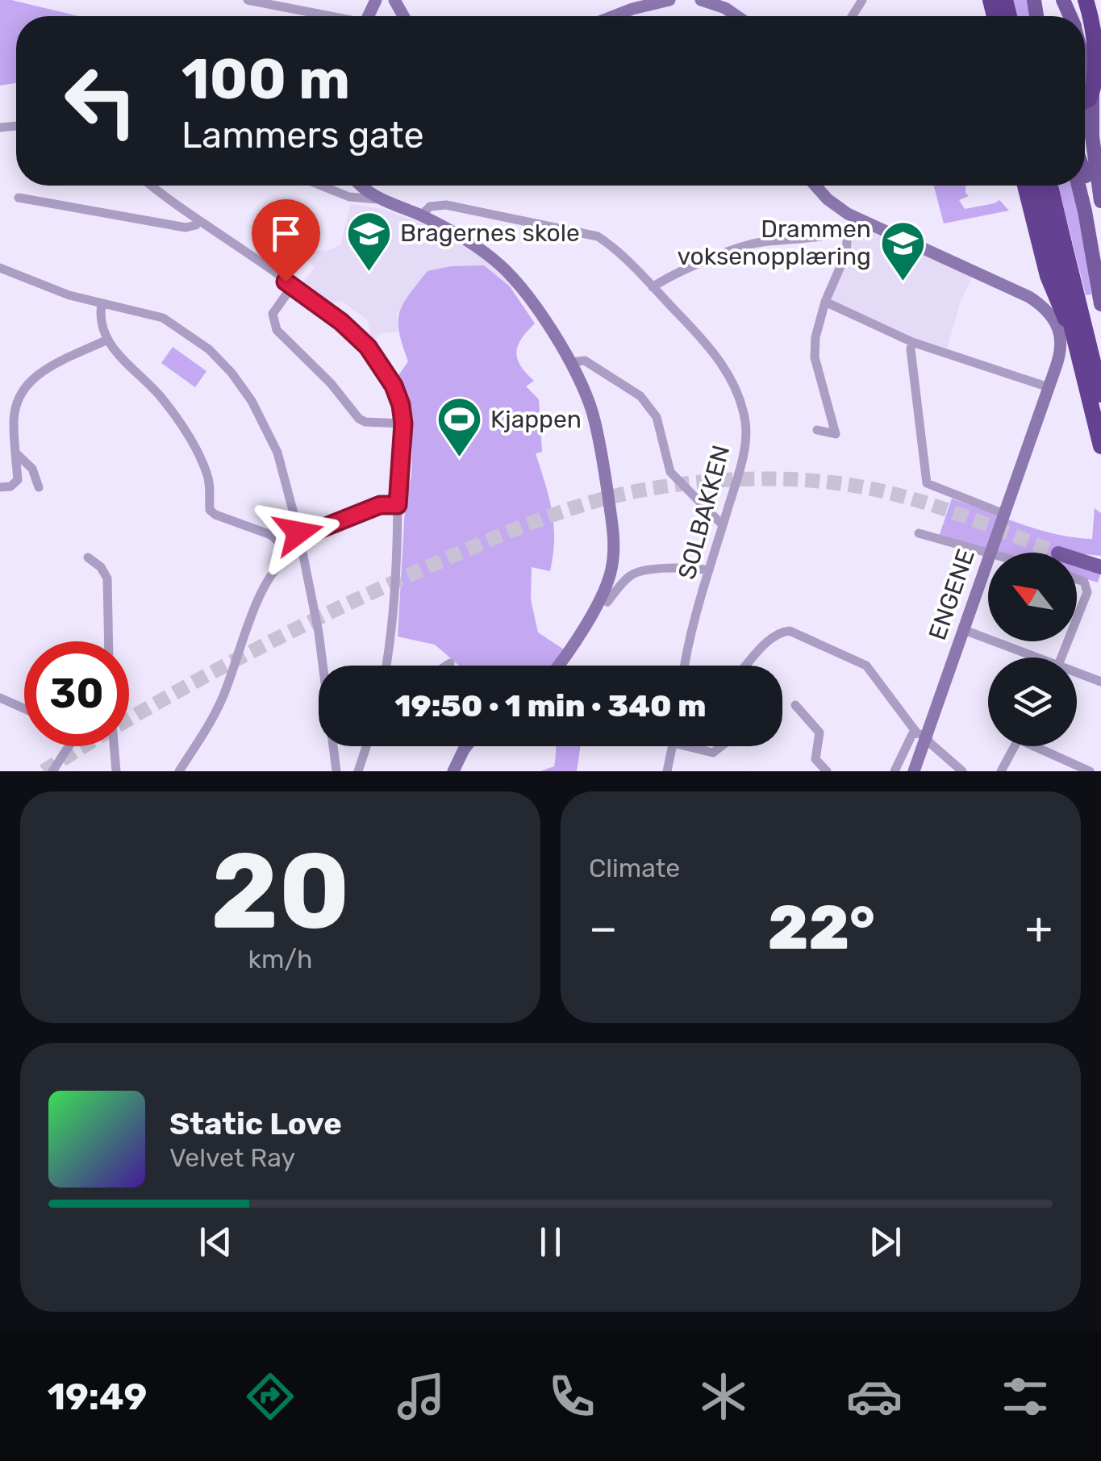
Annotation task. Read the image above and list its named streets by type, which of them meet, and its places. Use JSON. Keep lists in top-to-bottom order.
{
  "streets": {
    "main road": ["ENGENE"],
    "street": ["SOLBAKKEN"]
  },
  "places": {
    "school or university": ["Bragernes skole", "Drammen voksenopplæring"],
    "sports": ["Kjappen"]
  },
  "north": "top left",
  "page": {
    "turn": ["100 m", "Lammers gate"],
    "limit": "30",
    "trip": "19:50 · 1 min · 340 m",
    "tile": [
      ["20", "km/h"],
      "Climate"
    ],
    "heat": ["−", "22°", "+"],
    "song": ["Static Love", "Velvet Ray"],
    "tabs": "19:49"
  }
}
